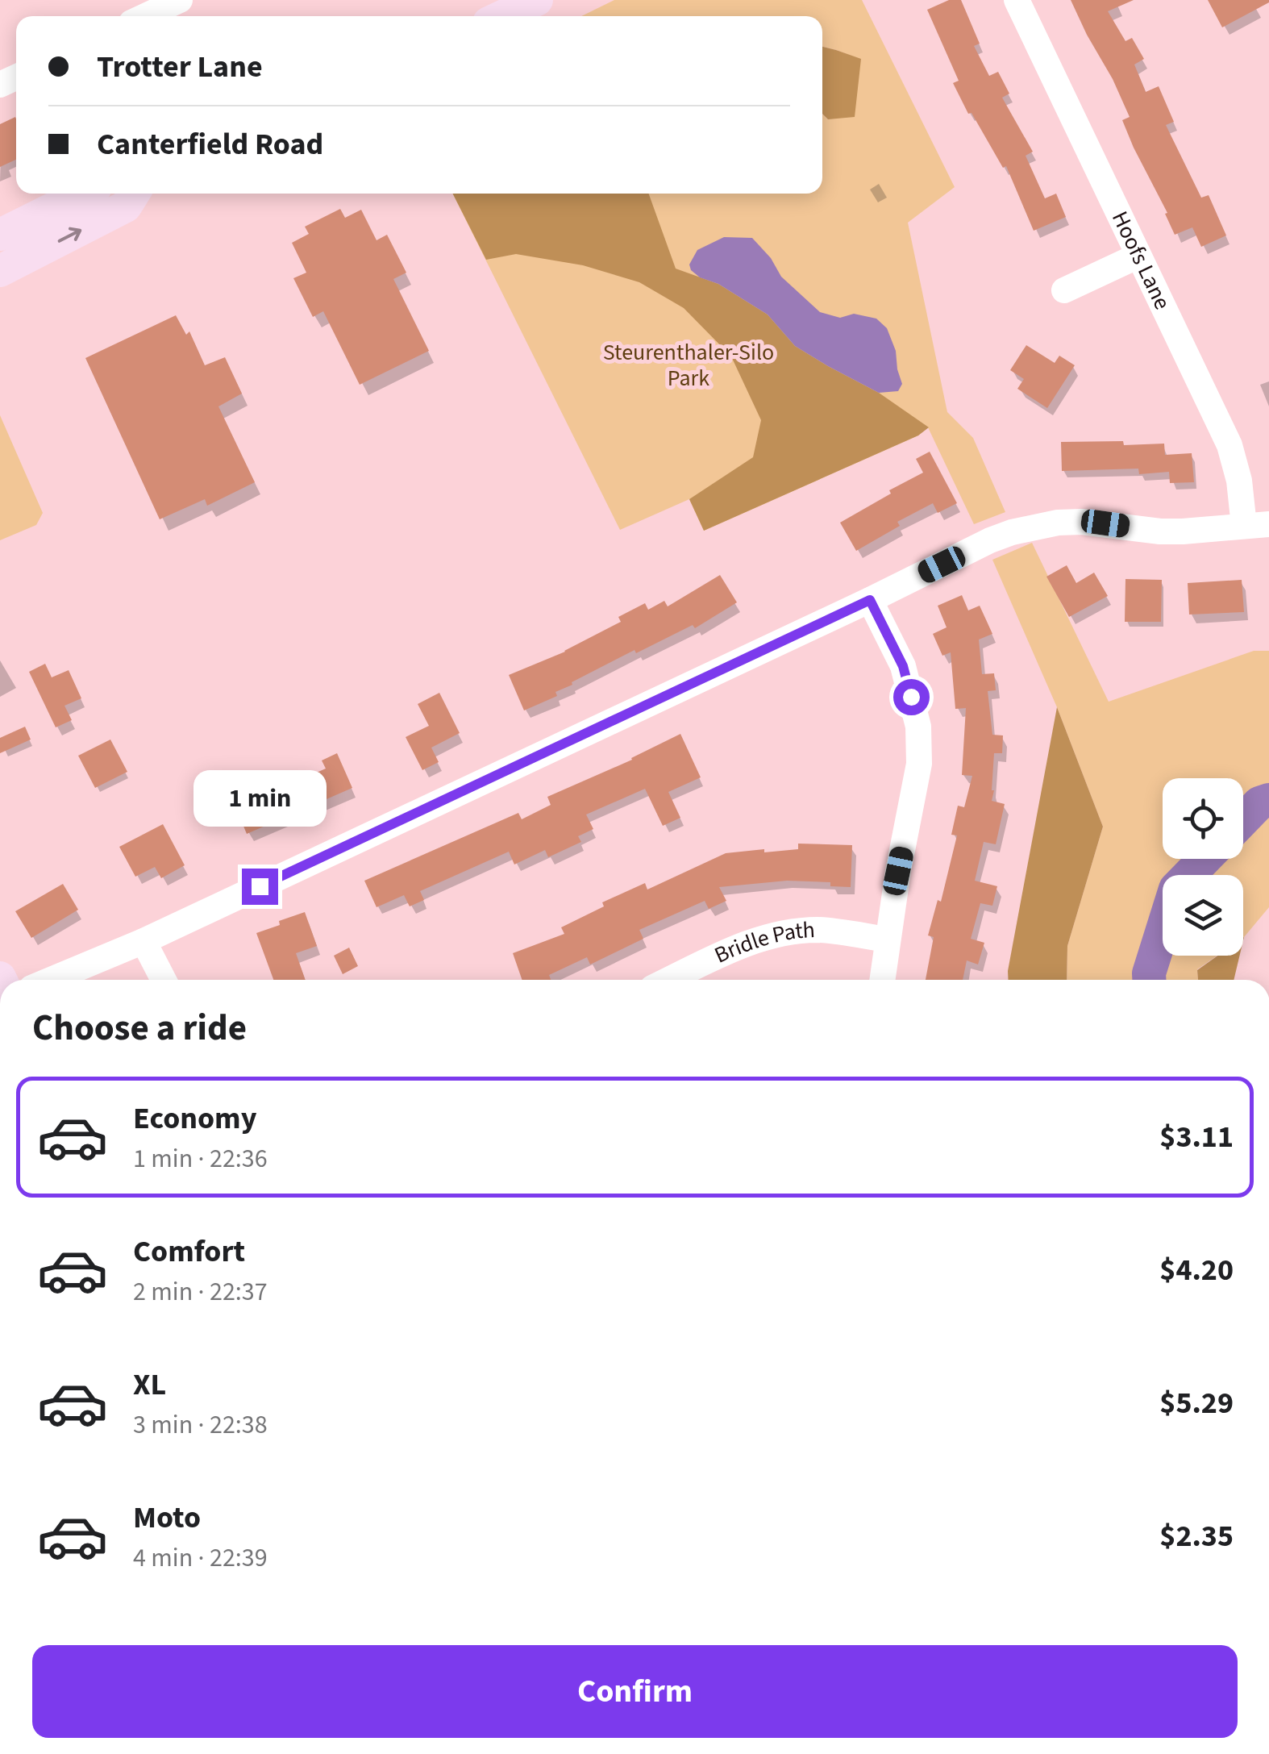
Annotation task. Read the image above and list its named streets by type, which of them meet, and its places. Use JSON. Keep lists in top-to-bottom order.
{
  "streets": {
    "street": ["Hoofs Lane", "Bridle Path"]
  },
  "parks": ["Steurenthaler-Silo Park"],
  "page": {
    "banner": ["Trotter Lane", "Canterfield Road"],
    "bubble": "1 min",
    "heading": "Choose a ride",
    "list": [
      {
        "name": "Economy",
        "note": "1 min · 22:36",
        "value": "$3.11"
      },
      {
        "name": "Comfort",
        "note": "2 min · 22:37",
        "value": "$4.20"
      },
      {
        "name": "XL",
        "note": "3 min · 22:38",
        "value": "$5.29"
      },
      {
        "name": "Moto",
        "note": "4 min · 22:39",
        "value": "$2.35"
      }
    ],
    "buttons": "Confirm"
  }
}
